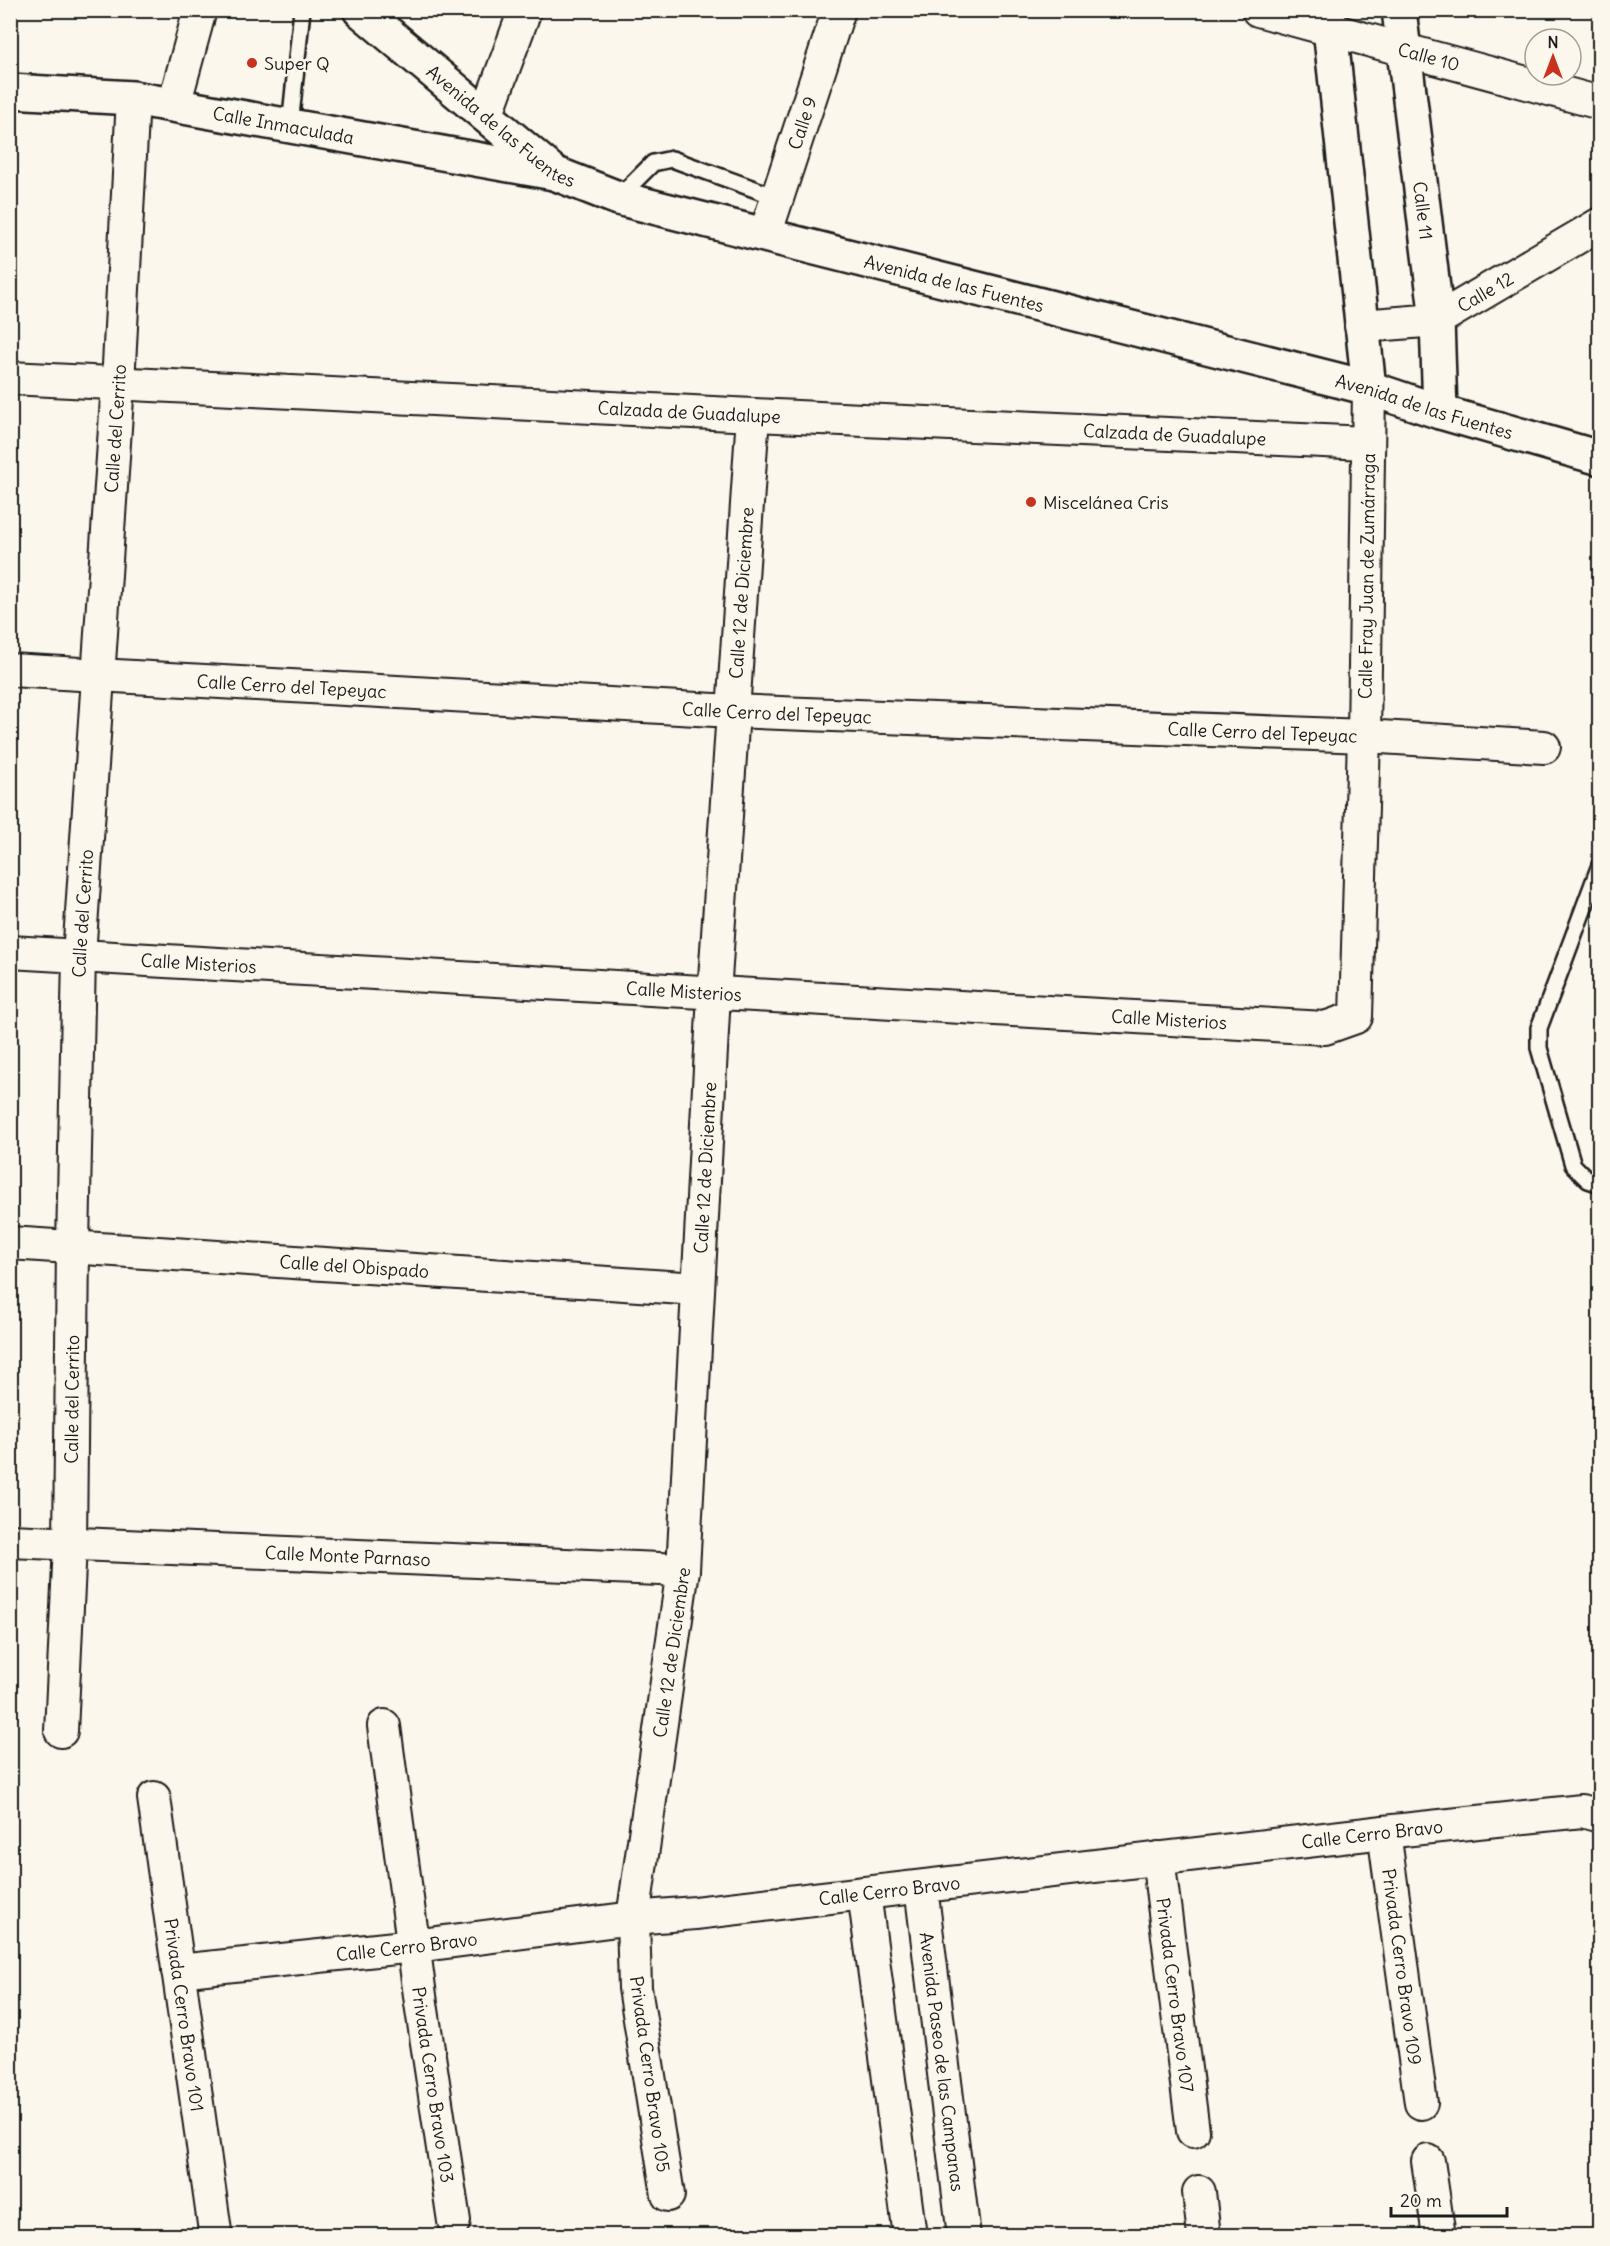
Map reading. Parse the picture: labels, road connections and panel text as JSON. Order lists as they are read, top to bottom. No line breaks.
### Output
{"streets":{"main road":["Avenida de las Fuentes","Calle Inmaculada","Calle 11"],"street":["Calle 10","Calle 9","Calle 12","Calzada de Guadalupe","Calle del Cerrito","Calle Fray Juan de Zumárraga","Calle 12 de Diciembre","Calle Cerro del Tepeyac","Calle Misterios","Calle del Obispado","Calle Monte Parnaso","Calle Cerro Bravo","Privada Cerro Bravo 109","Privada Cerro Bravo 107","Privada Cerro Bravo 101","Avenida Paseo de las Campanas","Privada Cerro Bravo 105","Privada Cerro Bravo 103"]},"crossings":[["Calle 10","Calle 11"],["Calle 9","Avenida de las Fuentes"],["Avenida de las Fuentes","Calle Inmaculada"],["Avenida de las Fuentes","Calle 11"],["Avenida de las Fuentes","Calle Fray Juan de Zumárraga"],["Calle Inmaculada","Calle del Cerrito"],["Calle 11","Calle 12"],["Calzada de Guadalupe","Calle del Cerrito"],["Calzada de Guadalupe","Calle Fray Juan de Zumárraga"],["Calzada de Guadalupe","Calle 12 de Diciembre"],["Calle del Cerrito","Calle Cerro del Tepeyac"],["Calle del Cerrito","Calle Misterios"],["Calle del Cerrito","Calle del Obispado"],["Calle del Cerrito","Calle Monte Parnaso"],["Calle Fray Juan de Zumárraga","Calle Cerro del Tepeyac"],["Calle Fray Juan de Zumárraga","Calle Misterios"],["Calle 12 de Diciembre","Calle Cerro del Tepeyac"],["Calle 12 de Diciembre","Calle Misterios"],["Calle 12 de Diciembre","Calle del Obispado"],["Calle 12 de Diciembre","Calle Monte Parnaso"],["Calle 12 de Diciembre","Calle Cerro Bravo"],["Calle 12 de Diciembre","Privada Cerro Bravo 105"],["Calle Cerro Bravo","Privada Cerro Bravo 109"],["Calle Cerro Bravo","Privada Cerro Bravo 107"],["Calle Cerro Bravo","Privada Cerro Bravo 101"],["Calle Cerro Bravo","Avenida Paseo de las Campanas"],["Calle Cerro Bravo","Privada Cerro Bravo 105"],["Calle Cerro Bravo","Privada Cerro Bravo 103"]],"places":["Super Q","Miscelánea Cris"],"scale_bar":"20 m","north":"top"}
